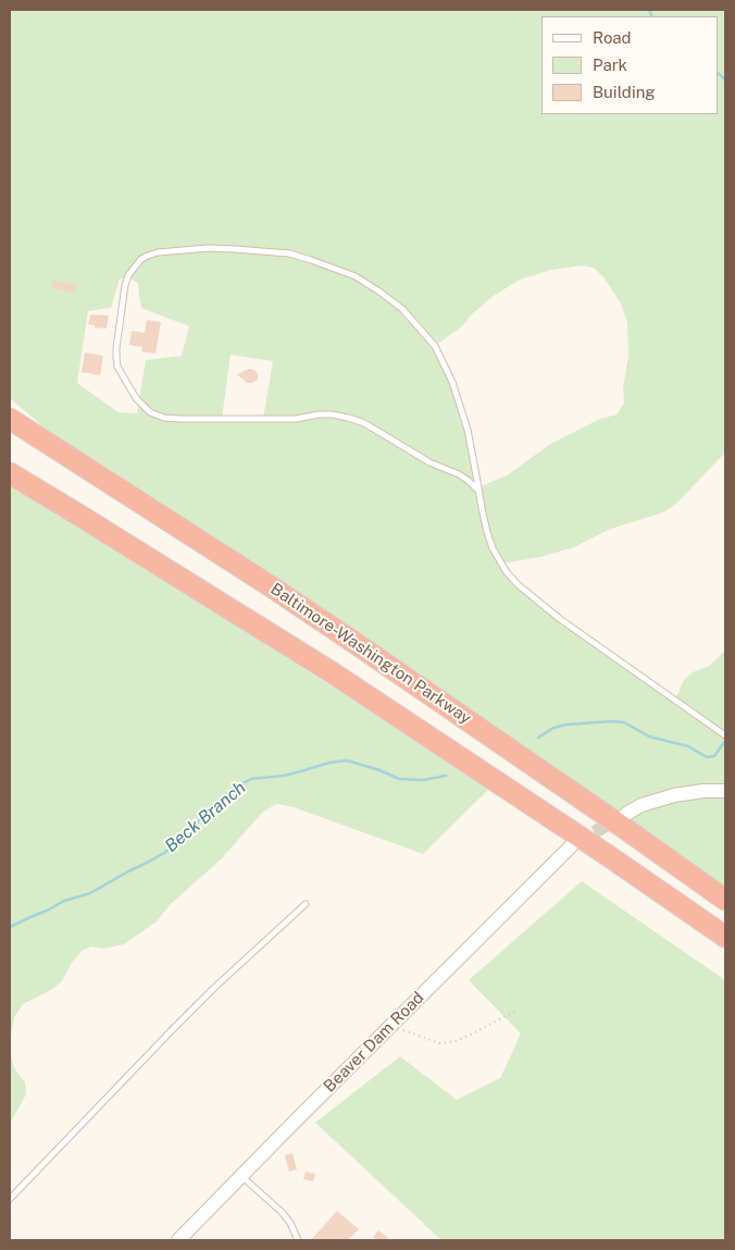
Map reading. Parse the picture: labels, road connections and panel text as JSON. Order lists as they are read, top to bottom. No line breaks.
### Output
{"streets":{"highway":["Baltimore-Washington Parkway"],"street":["Beaver Dam Road"]},"water":["Beck Branch"],"legend":["Road","Park","Building"]}
